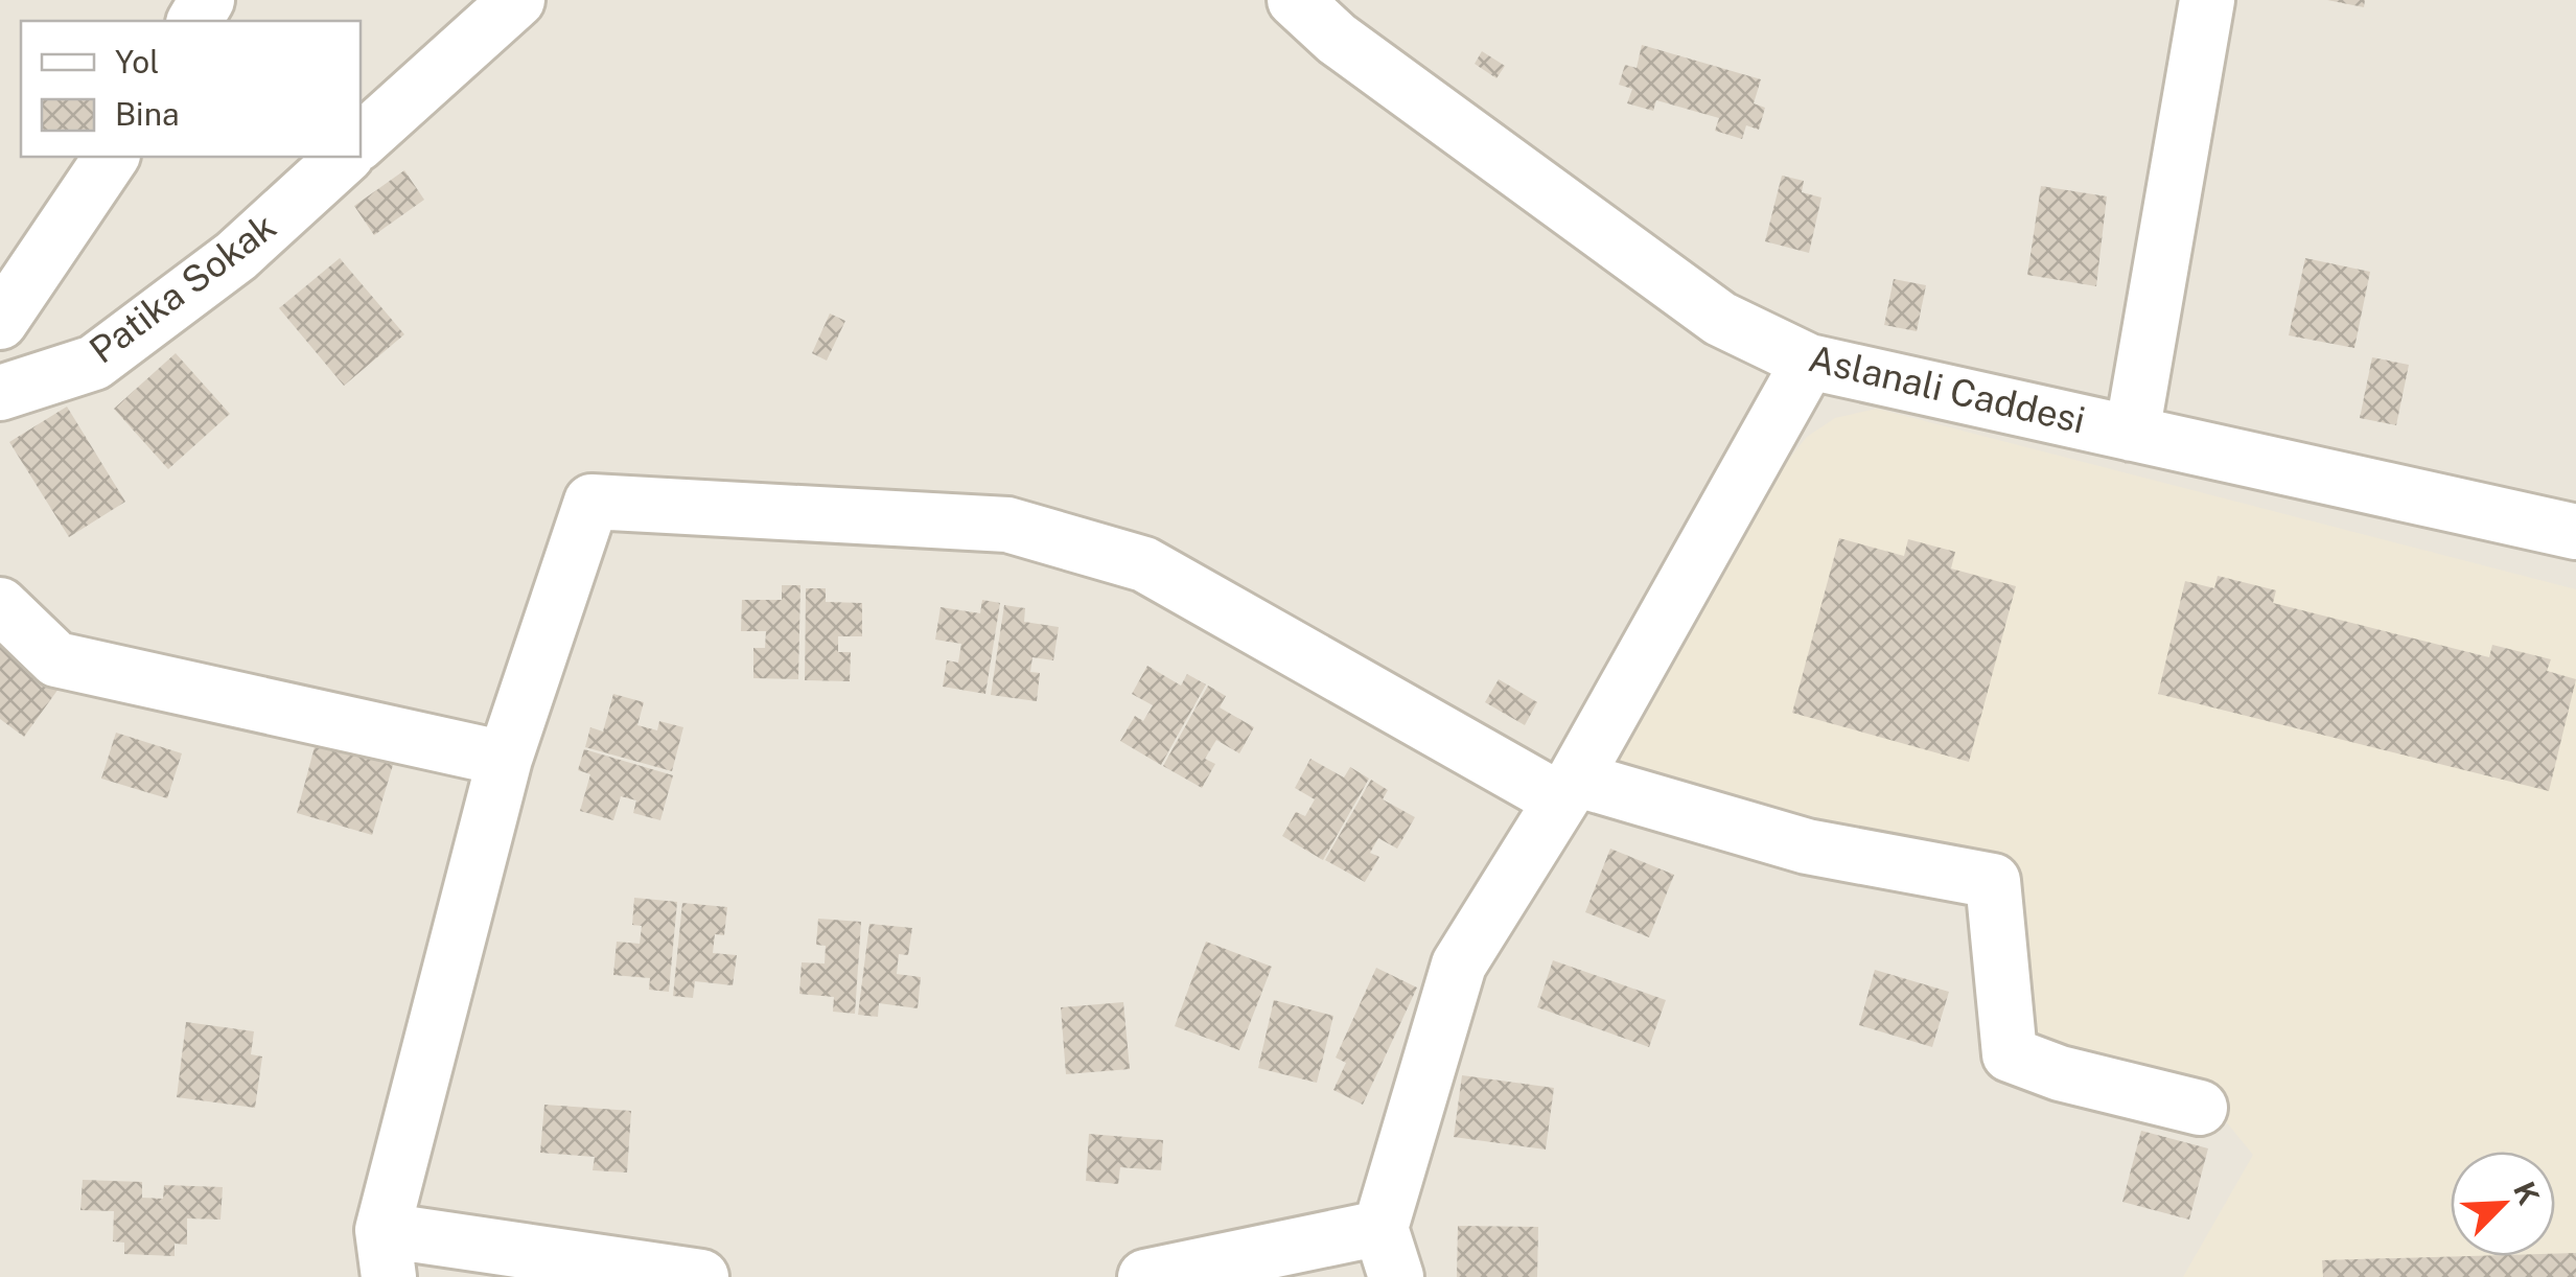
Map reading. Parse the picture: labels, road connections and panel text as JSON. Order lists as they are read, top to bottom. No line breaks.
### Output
{"streets":{"street":["Patika Sokak","Aslanali Caddesi"]},"legend":["Yol","Bina"],"north":"top right"}
